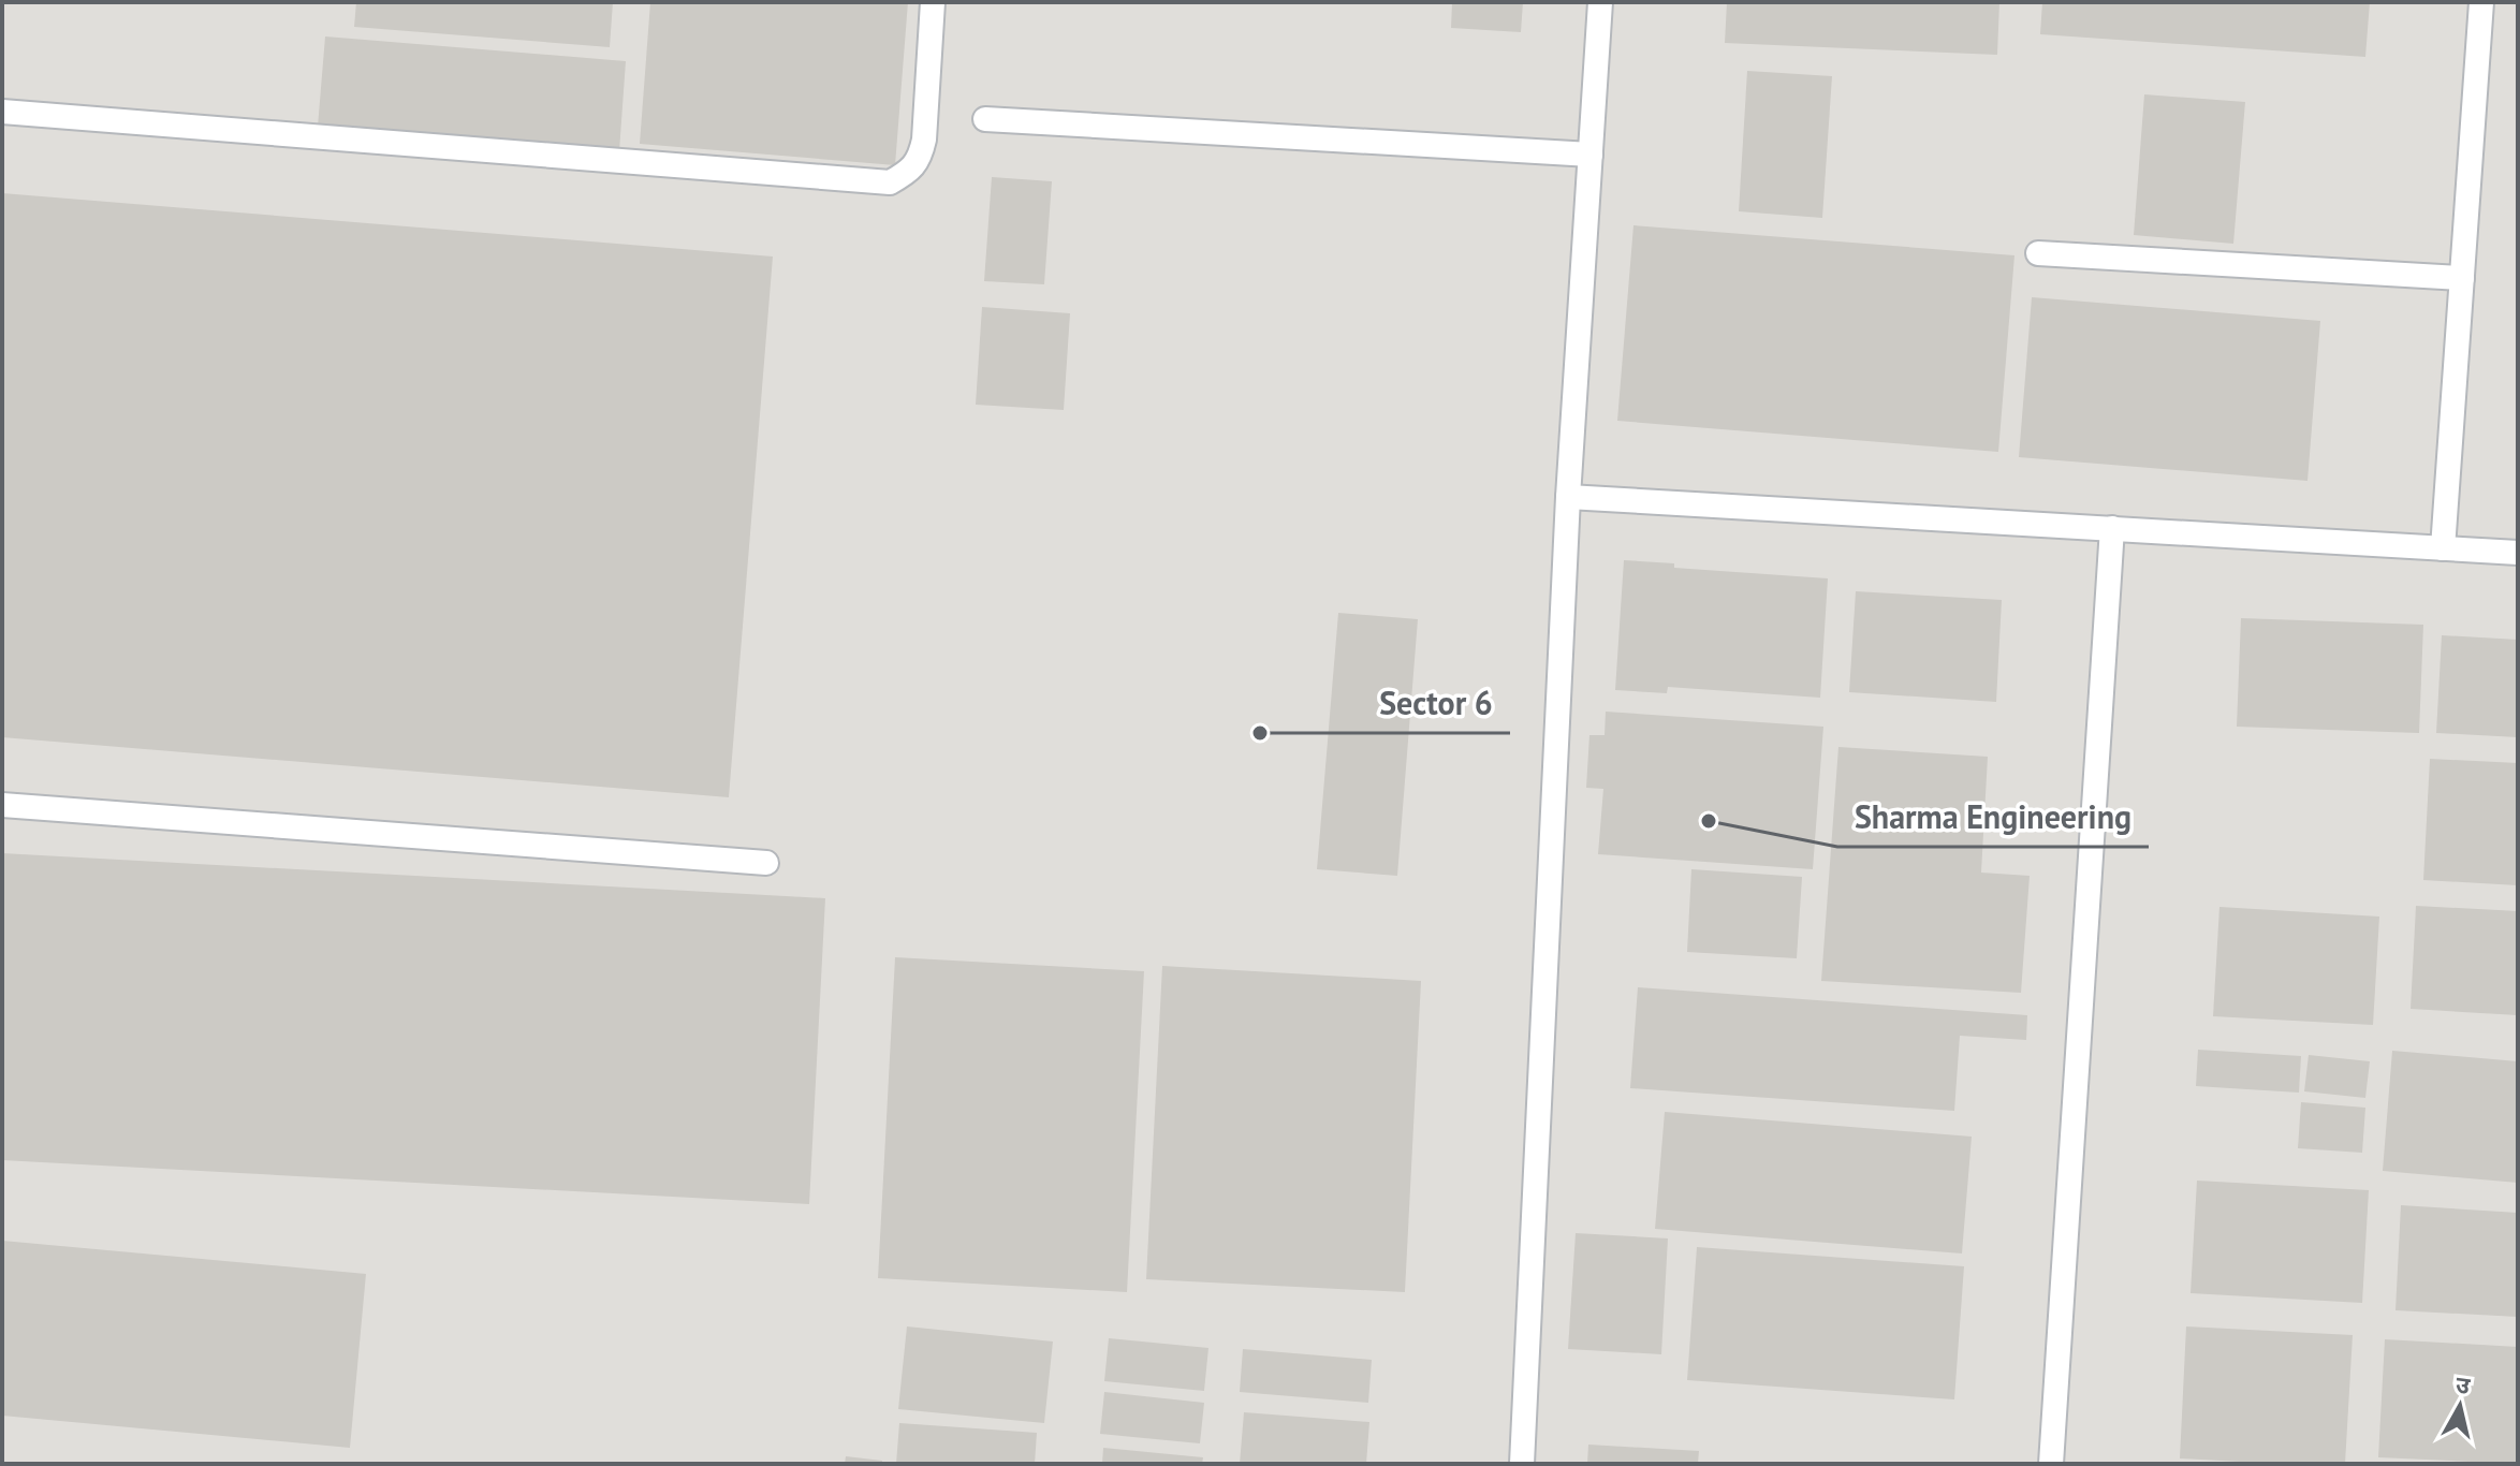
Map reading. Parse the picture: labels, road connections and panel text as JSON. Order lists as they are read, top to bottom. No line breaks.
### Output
{"places":["Sector 6","Sharma Engineering"],"north":"top"}
